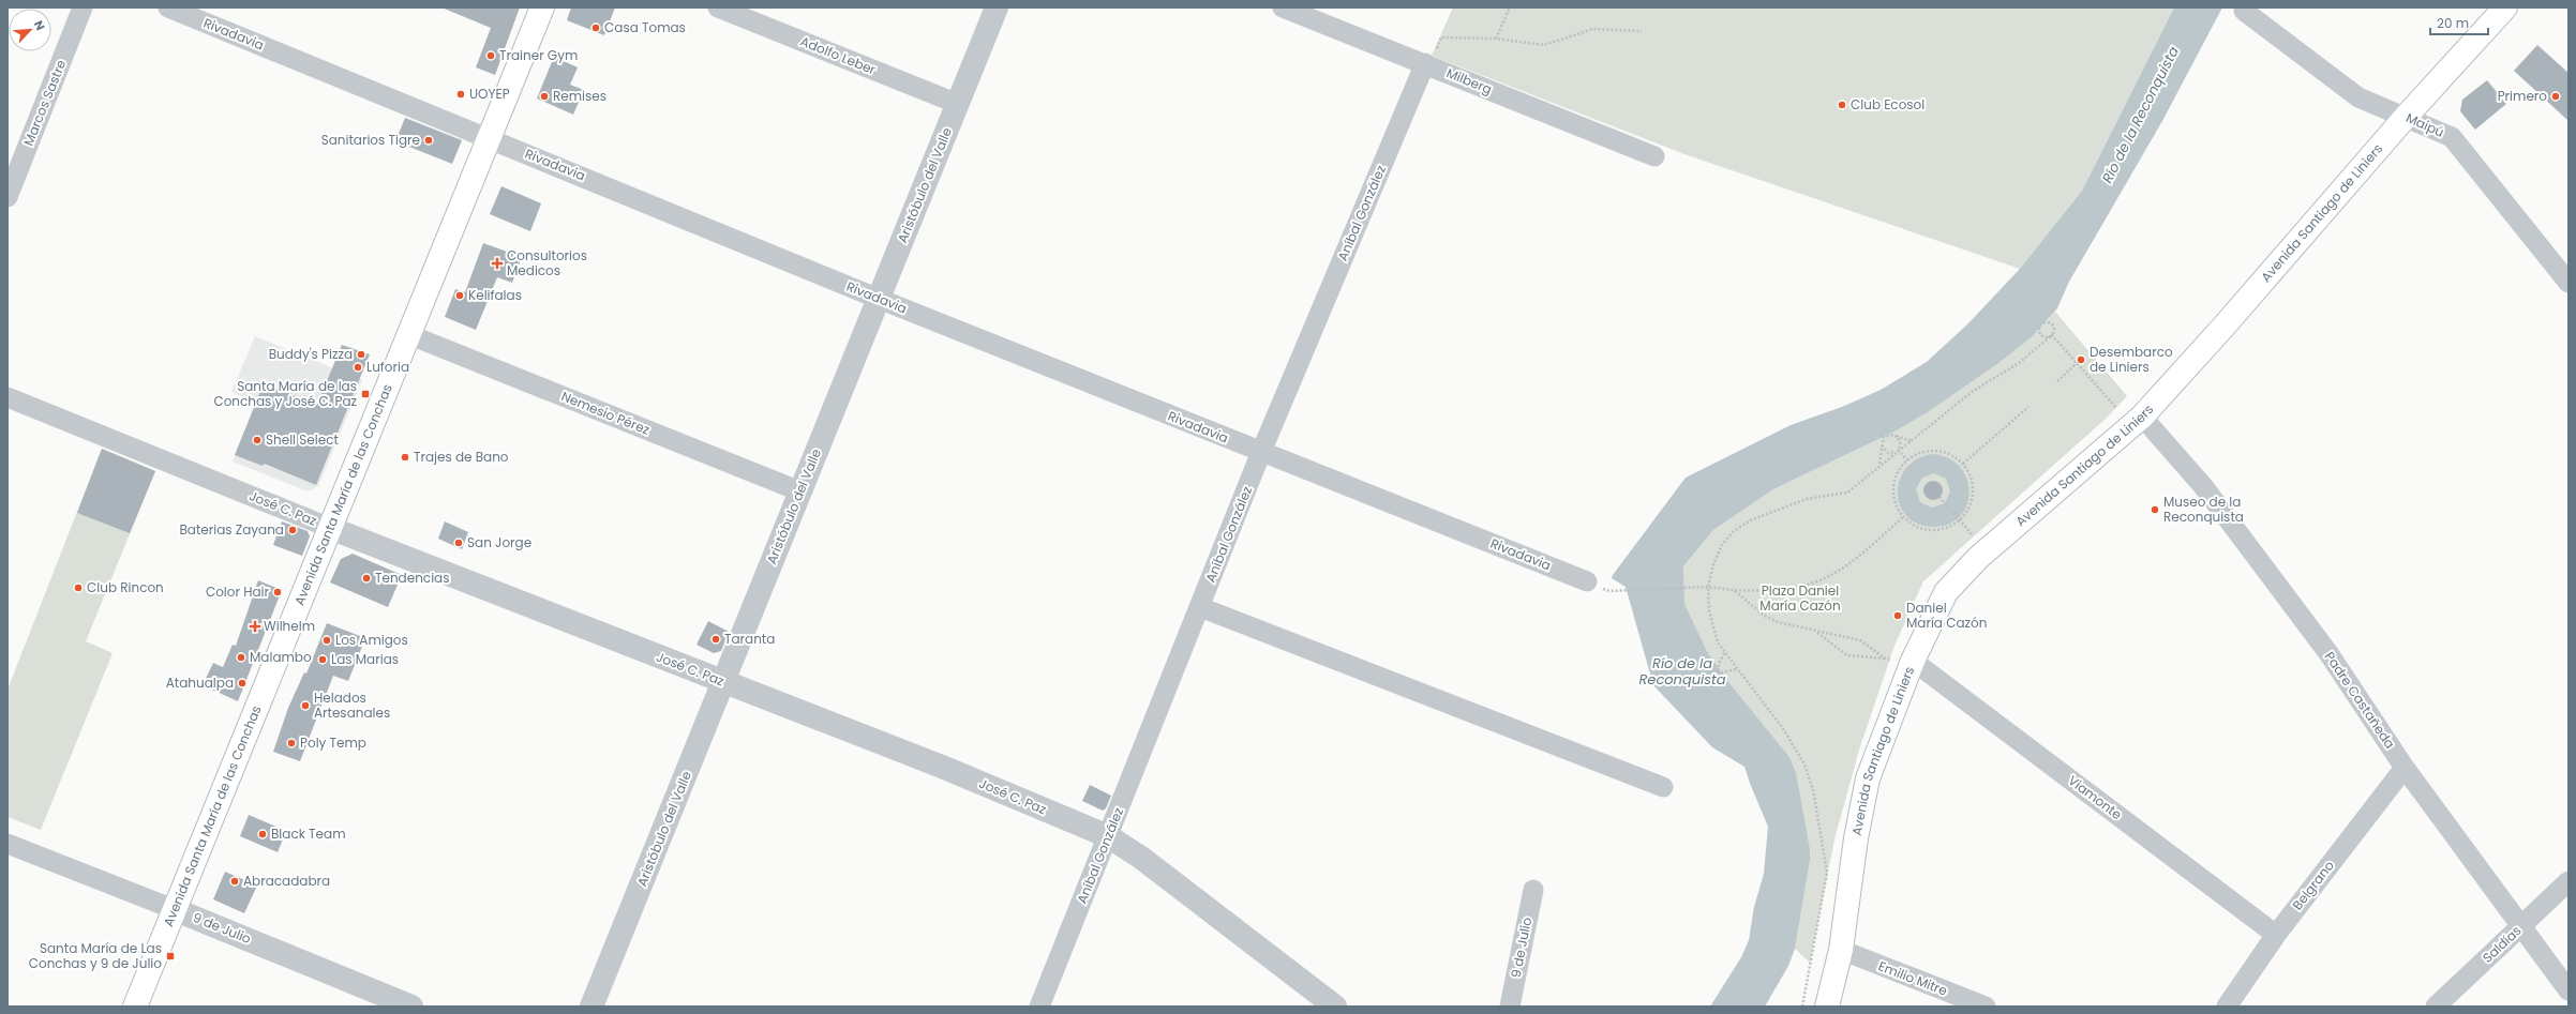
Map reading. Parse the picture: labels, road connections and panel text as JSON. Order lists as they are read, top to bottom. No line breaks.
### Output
{"streets":{"main road":["Avenida Santiago de Liniers","Avenida Santa María de las Conchas"],"street":["Rivadavia","Adolfo Leber","Milberg","Marcos Sastre","Maipú","Aristóbulo del Valle","Aníbal González","Nemesio Pérez","José C. Paz","Padre Castañeda","Viamonte","Belgrano","9 de Julio","Saldías","Emilio Mitre"]},"crossings":[["Rivadavia","Aristóbulo del Valle"],["Rivadavia","Aníbal González"],["Rivadavia","Avenida Santa María de las Conchas"],["Adolfo Leber","Aristóbulo del Valle"],["Milberg","Aníbal González"],["Maipú","Avenida Santiago de Liniers"],["Aristóbulo del Valle","Nemesio Pérez"],["Aristóbulo del Valle","José C. Paz"],["Aníbal González","José C. Paz"],["Avenida Santiago de Liniers","Padre Castañeda"],["Avenida Santiago de Liniers","Viamonte"],["Avenida Santiago de Liniers","Emilio Mitre"],["Nemesio Pérez","Avenida Santa María de las Conchas"],["Avenida Santa María de las Conchas","José C. Paz"],["Avenida Santa María de las Conchas","9 de Julio"],["Padre Castañeda","Belgrano"],["Padre Castañeda","Saldías"],["Viamonte","Belgrano"]],"water":["Río de la Reconquista"],"parks":["Plaza Daniel María Cazón"],"places":{"other":["Casa Tomas","Trainer Gym","UOYEP","Remises","Primero","Club Ecosol","Sanitarios Tigre","Kelifalas","Buddy's Pizza","Desembarco de Liniers","Luforia","Shell Select","Trajes de Bano","Museo de la Reconquista","Baterias Zayana","San Jorge","Tendencias","Club Rincon","Color Hair","Daniel María Cazón","Taranta","Los Amigos","Malambo","Las Marias","Atahualpa","Helados Artesanales","Poly Temp","Black Team","Abracadabra"],"health":["Consultorios Medicos","Wilhelm"],"transit":["Santa María de las Conchas y José C. Paz","Santa María de Las Conchas y 9 de Julio"]},"scale_bar":"20 m","north":"top right"}
